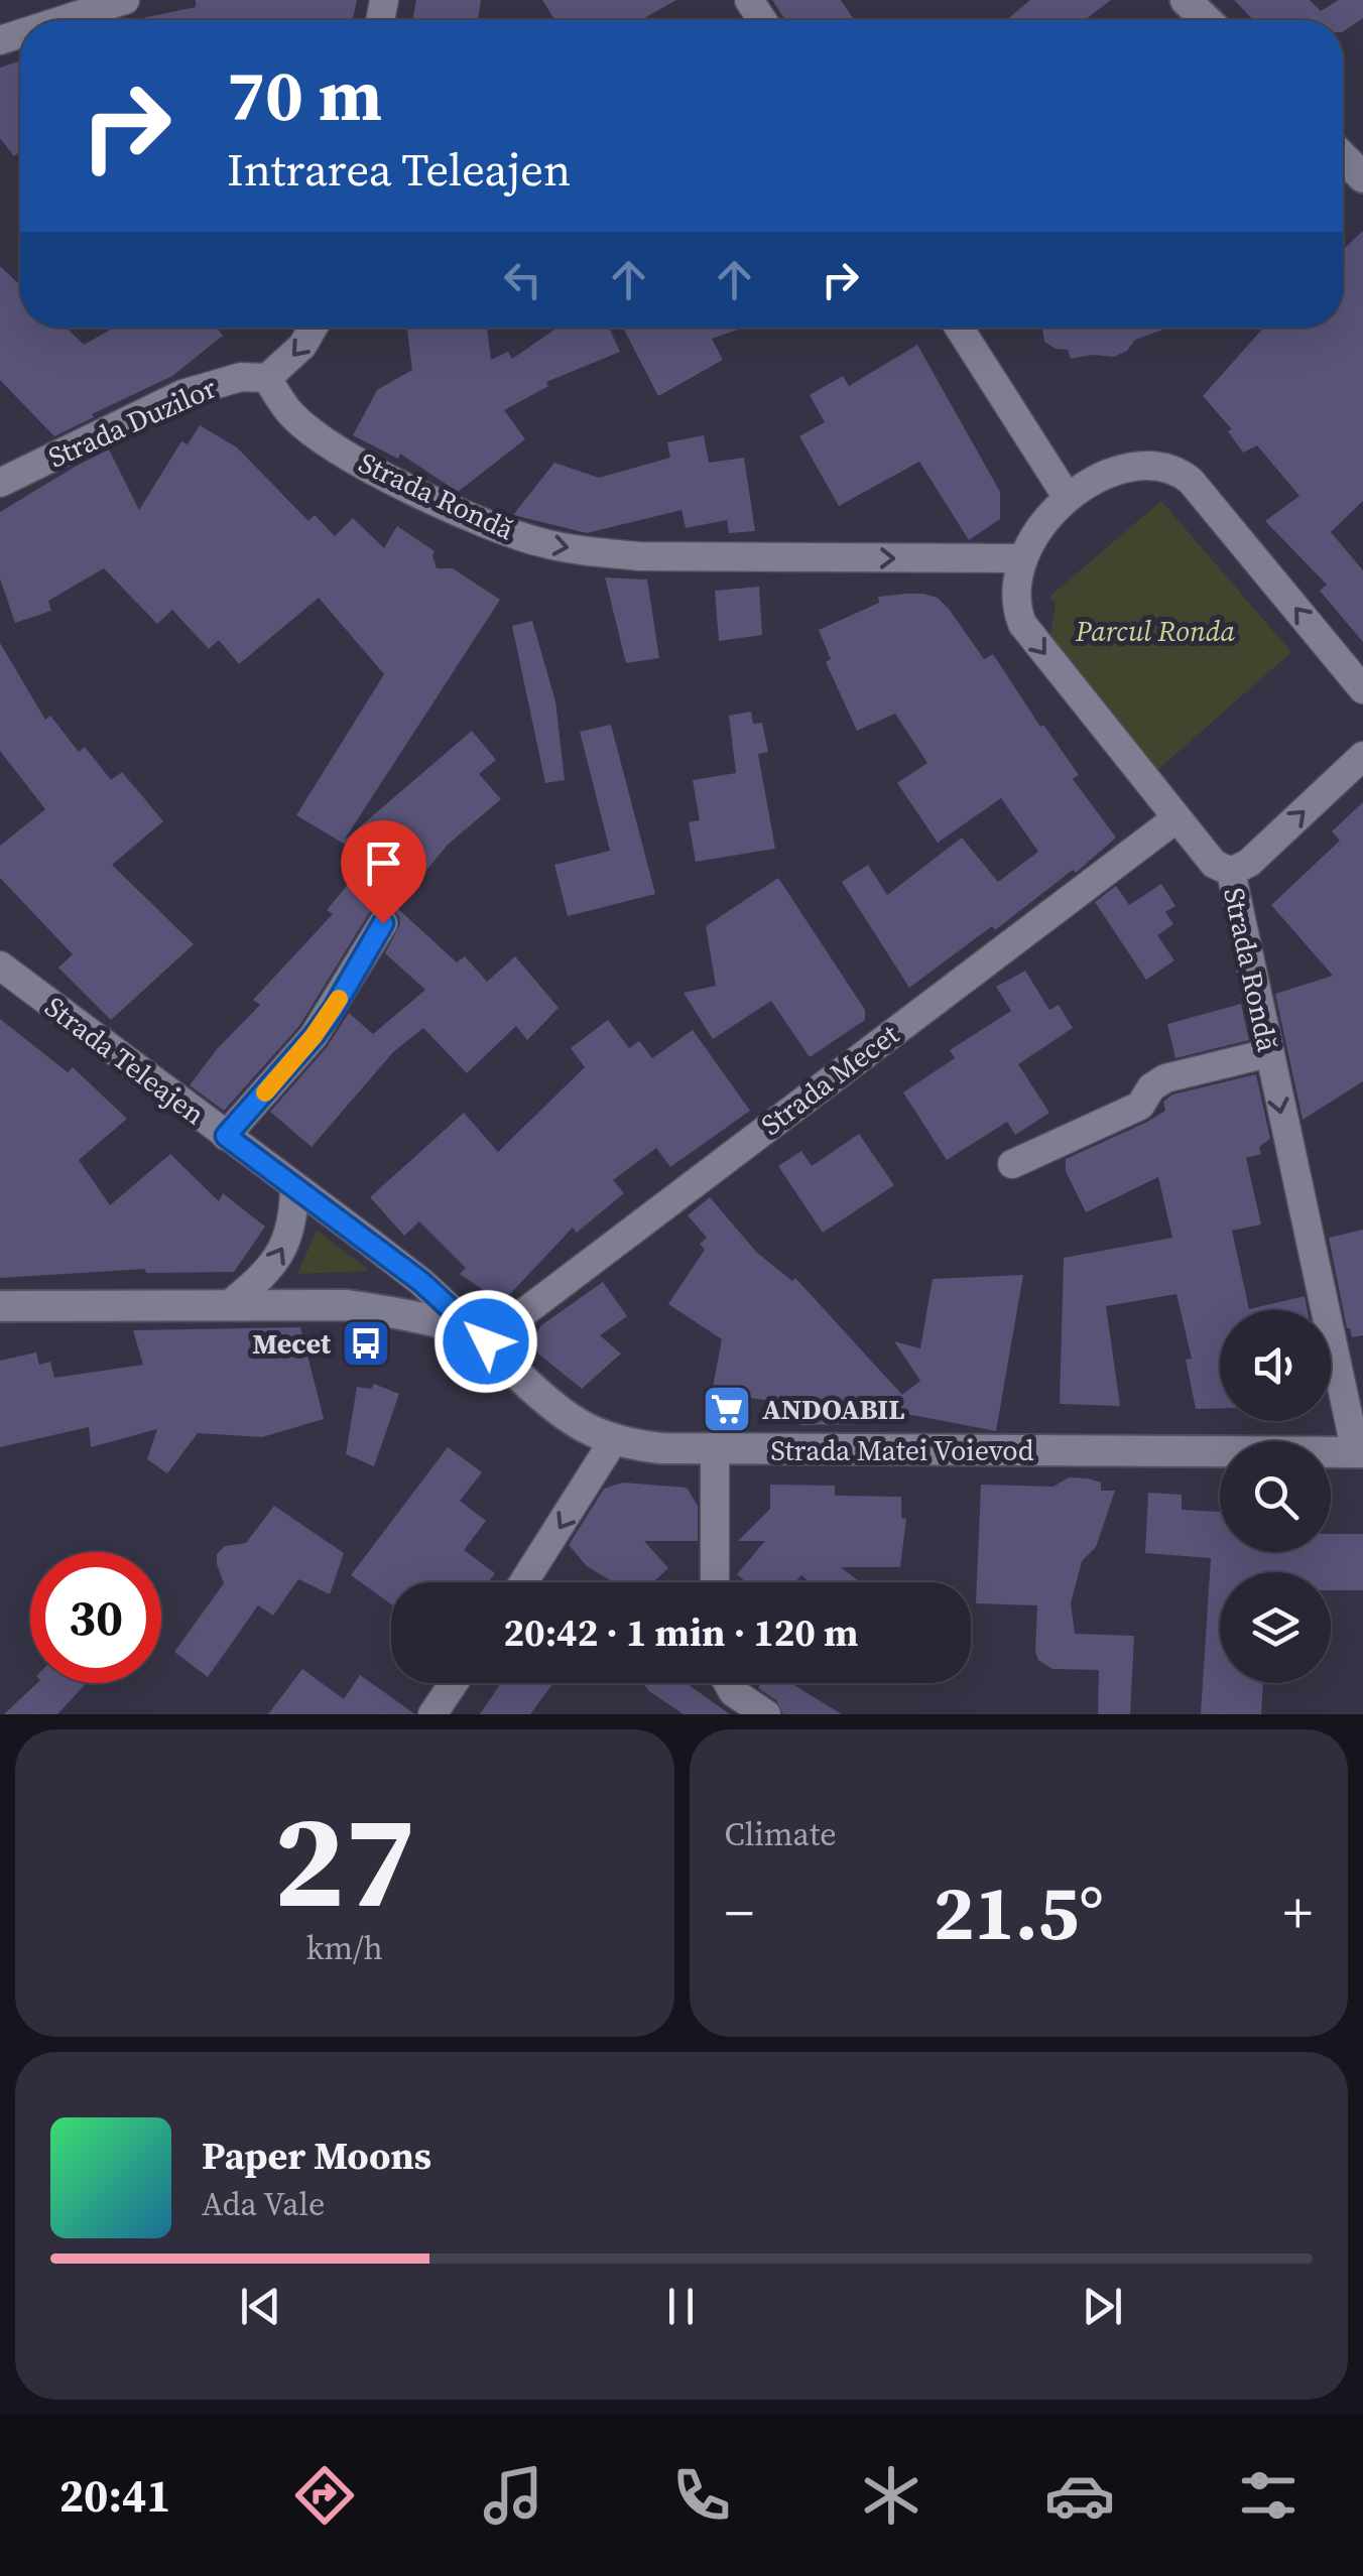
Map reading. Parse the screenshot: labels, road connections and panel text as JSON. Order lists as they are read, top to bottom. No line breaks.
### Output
{"streets":{"street":["Strada Duzilor","Strada Rondă","Strada Teleajen","Strada Mecet","Strada Matei Voievod"]},"crossings":[["Strada Duzilor","Strada Rondă"],["Strada Rondă","Strada Mecet"],["Strada Rondă","Strada Matei Voievod"],["Strada Teleajen","Strada Mecet"],["Strada Teleajen","Strada Matei Voievod"],["Strada Mecet","Strada Matei Voievod"]],"parks":["Parcul Ronda"],"places":{"bus stop":["Mecet"],"supermarket":["ANDOABIL"]},"page":{"turn":["70 m","Intrarea Teleajen"],"limit":"30","trip":"20:42 · 1 min · 120 m","tile":[["27","km/h"],"Climate"],"heat":["−","21.5°","+"],"song":["Paper Moons","Ada Vale"],"tabs":"20:41"}}
